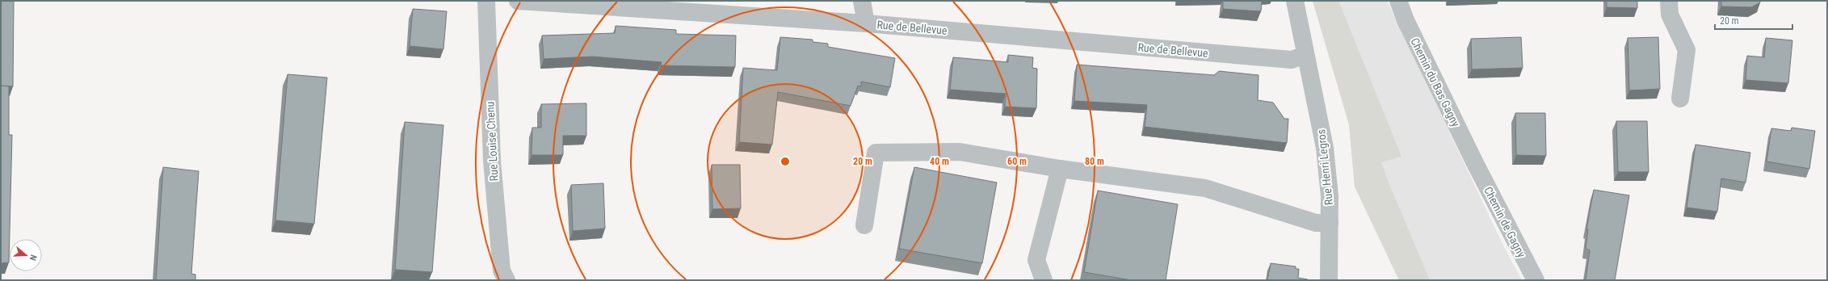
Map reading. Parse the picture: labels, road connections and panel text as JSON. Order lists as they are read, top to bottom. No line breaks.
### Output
{"streets":{"street":["Rue de Bellevue","Chemin du Bas Gagny","Rue Louise Chenu","Rue Henri Legros","Chemin de Gagny"]},"crossings":[["Rue de Bellevue","Rue Henri Legros"],["Chemin du Bas Gagny","Chemin de Gagny"]],"scale_bar":"20 m","north":"right","rings":["20 m","40 m","60 m","80 m"]}
